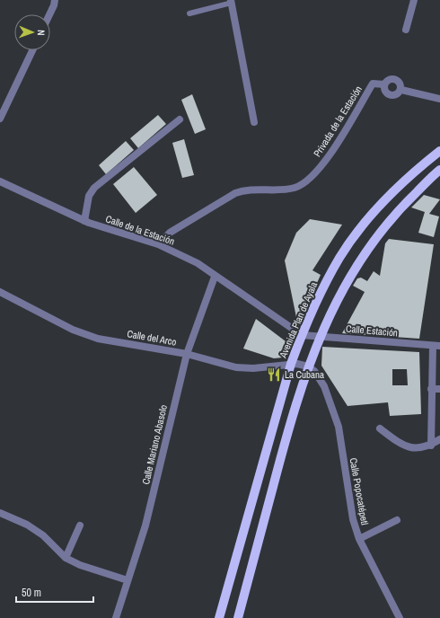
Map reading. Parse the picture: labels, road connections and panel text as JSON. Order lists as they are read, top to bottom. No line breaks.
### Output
{"streets":{"main road":["Avenida Plan de Ayala"],"street":["Privada de la Estación","Calle de la Estación","Calle Estación","Calle del Arco","Calle Mariano Abasolo","Calle Popocatépetl"]},"crossings":[["Privada de la Estación","Calle de la Estación"],["Calle de la Estación","Avenida Plan de Ayala"],["Calle de la Estación","Calle Estación"],["Calle de la Estación","Calle Mariano Abasolo"],["Avenida Plan de Ayala","Calle Estación"],["Avenida Plan de Ayala","Calle del Arco"],["Calle del Arco","Calle Mariano Abasolo"],["Calle del Arco","Calle Popocatépetl"]],"places":{"restaurant":["La Cubana"]},"scale_bar":"50 m","north":"right"}
